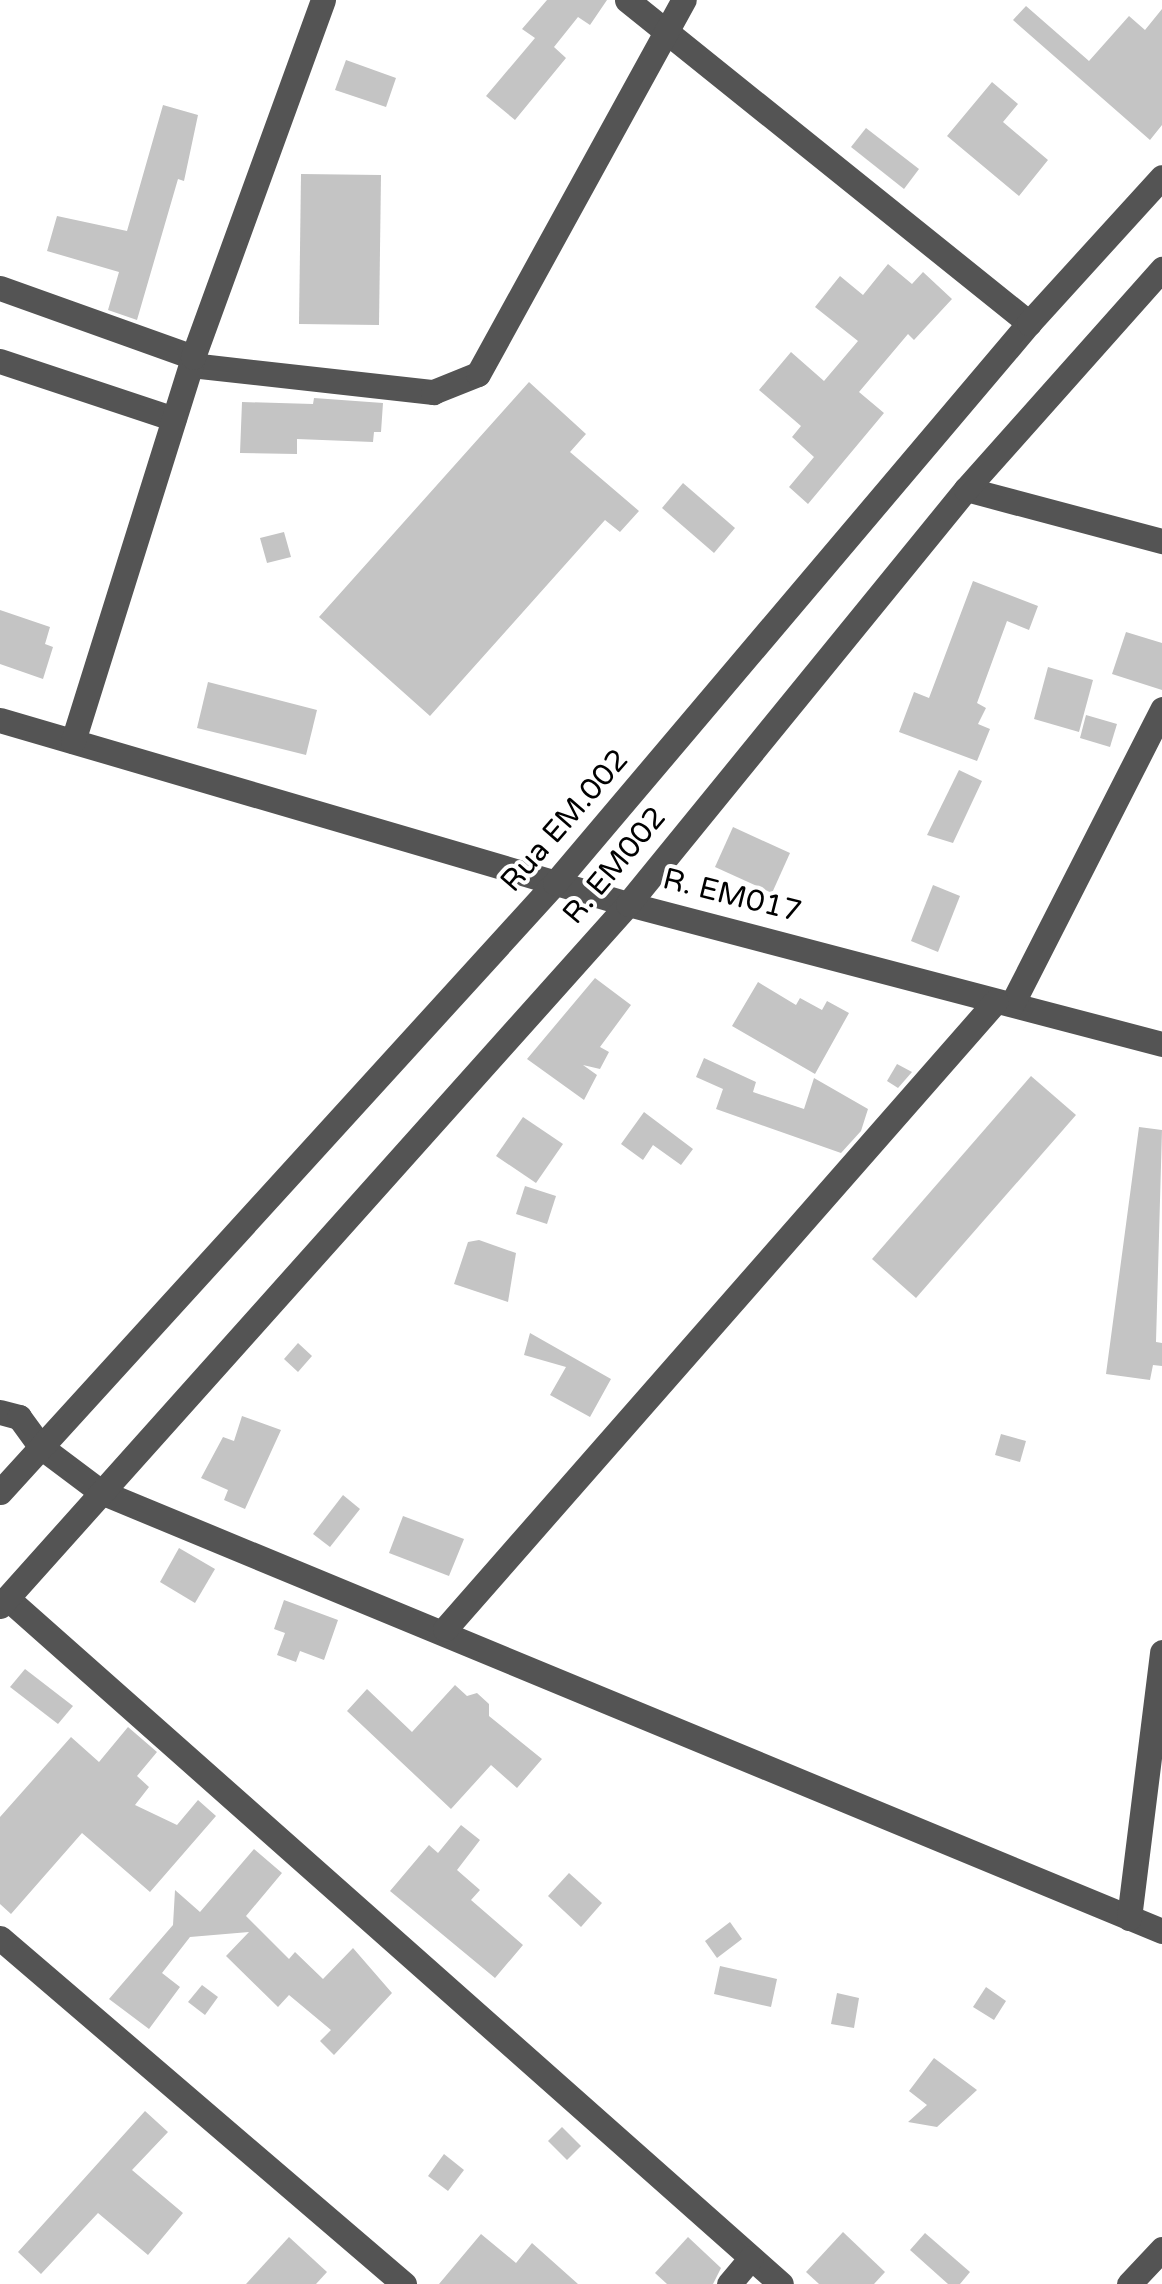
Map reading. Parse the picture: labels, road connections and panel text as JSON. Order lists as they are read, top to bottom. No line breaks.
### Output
{"streets":{"street":["Rua EM.002","R. EM002","R. EM017"]},"crossings":[["Rua EM.002","R. EM017"],["R. EM002","R. EM017"]]}
